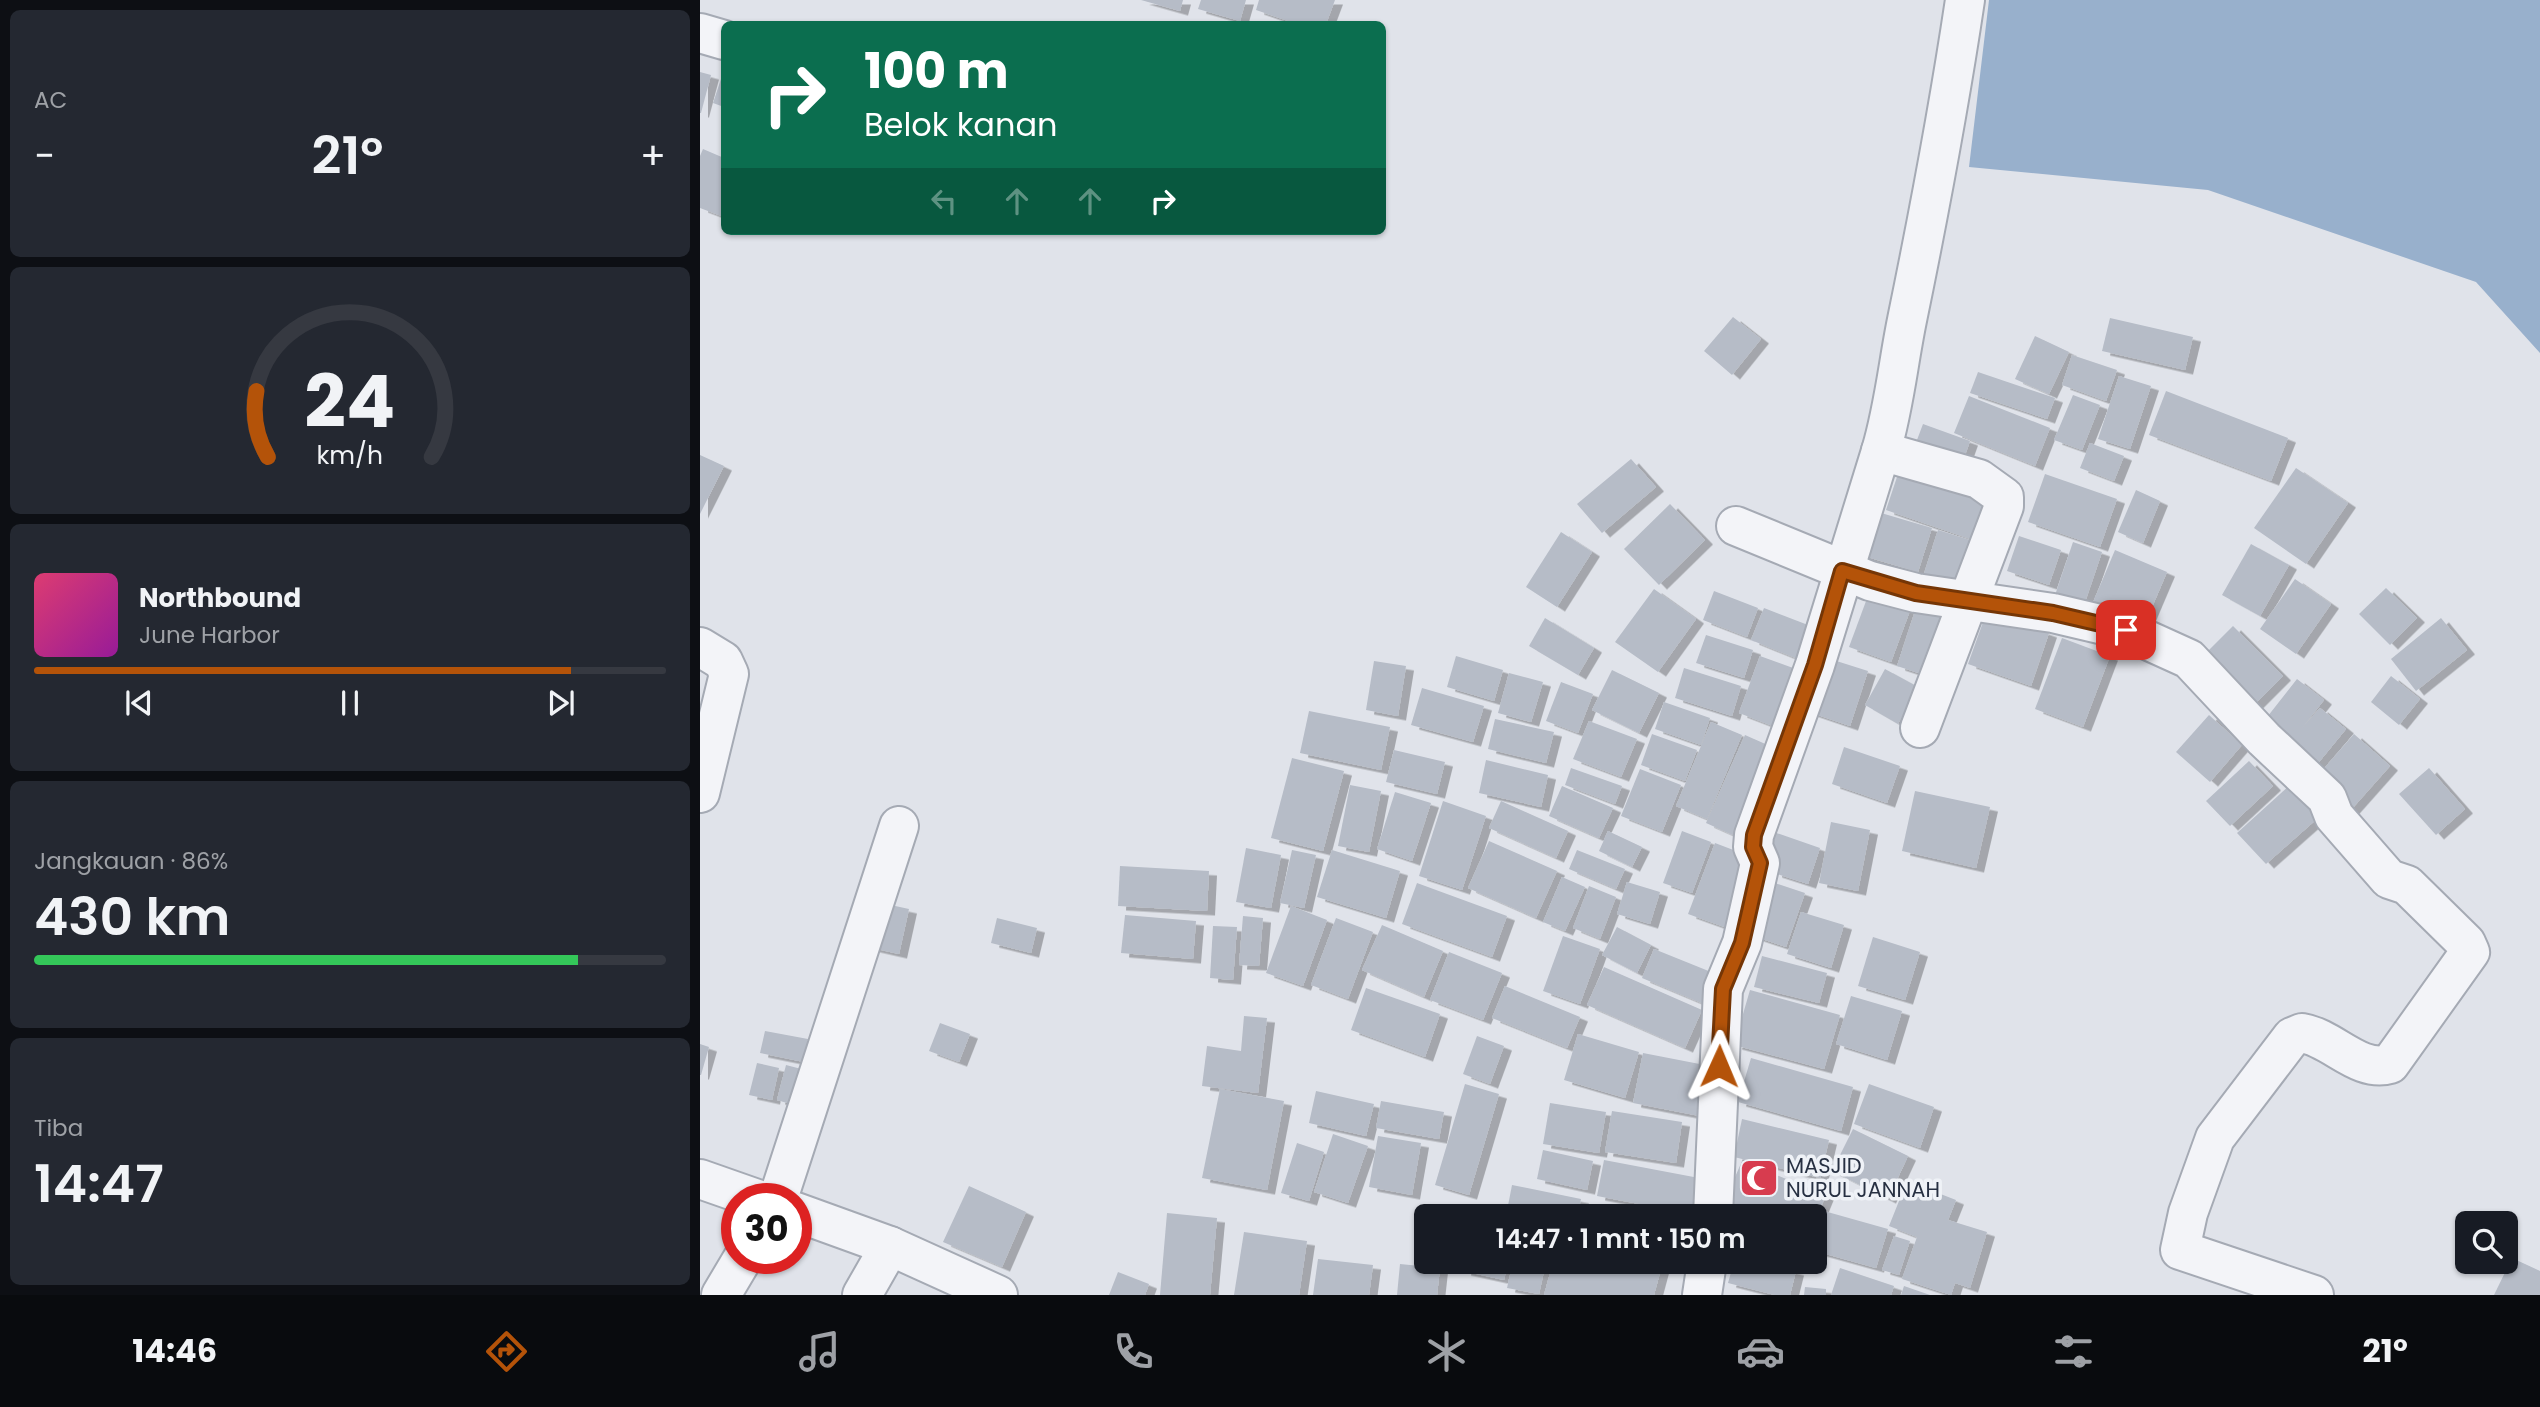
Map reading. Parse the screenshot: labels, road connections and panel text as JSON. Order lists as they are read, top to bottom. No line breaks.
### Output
{"places":{"mosque":["MASJID NURUL JANNAH"]},"page":{"tile":["AC",["Jangkauan · 86%","430 km"],["Tiba","14:47"]],"turn":["100 m","Belok kanan"],"heat":["−","21°","+"],"song":["Northbound","June Harbor"],"limit":"30","trip":"14:47 · 1 mnt · 150 m","tabs":["14:46","21°"],"gauge":["24","km/h"]}}
